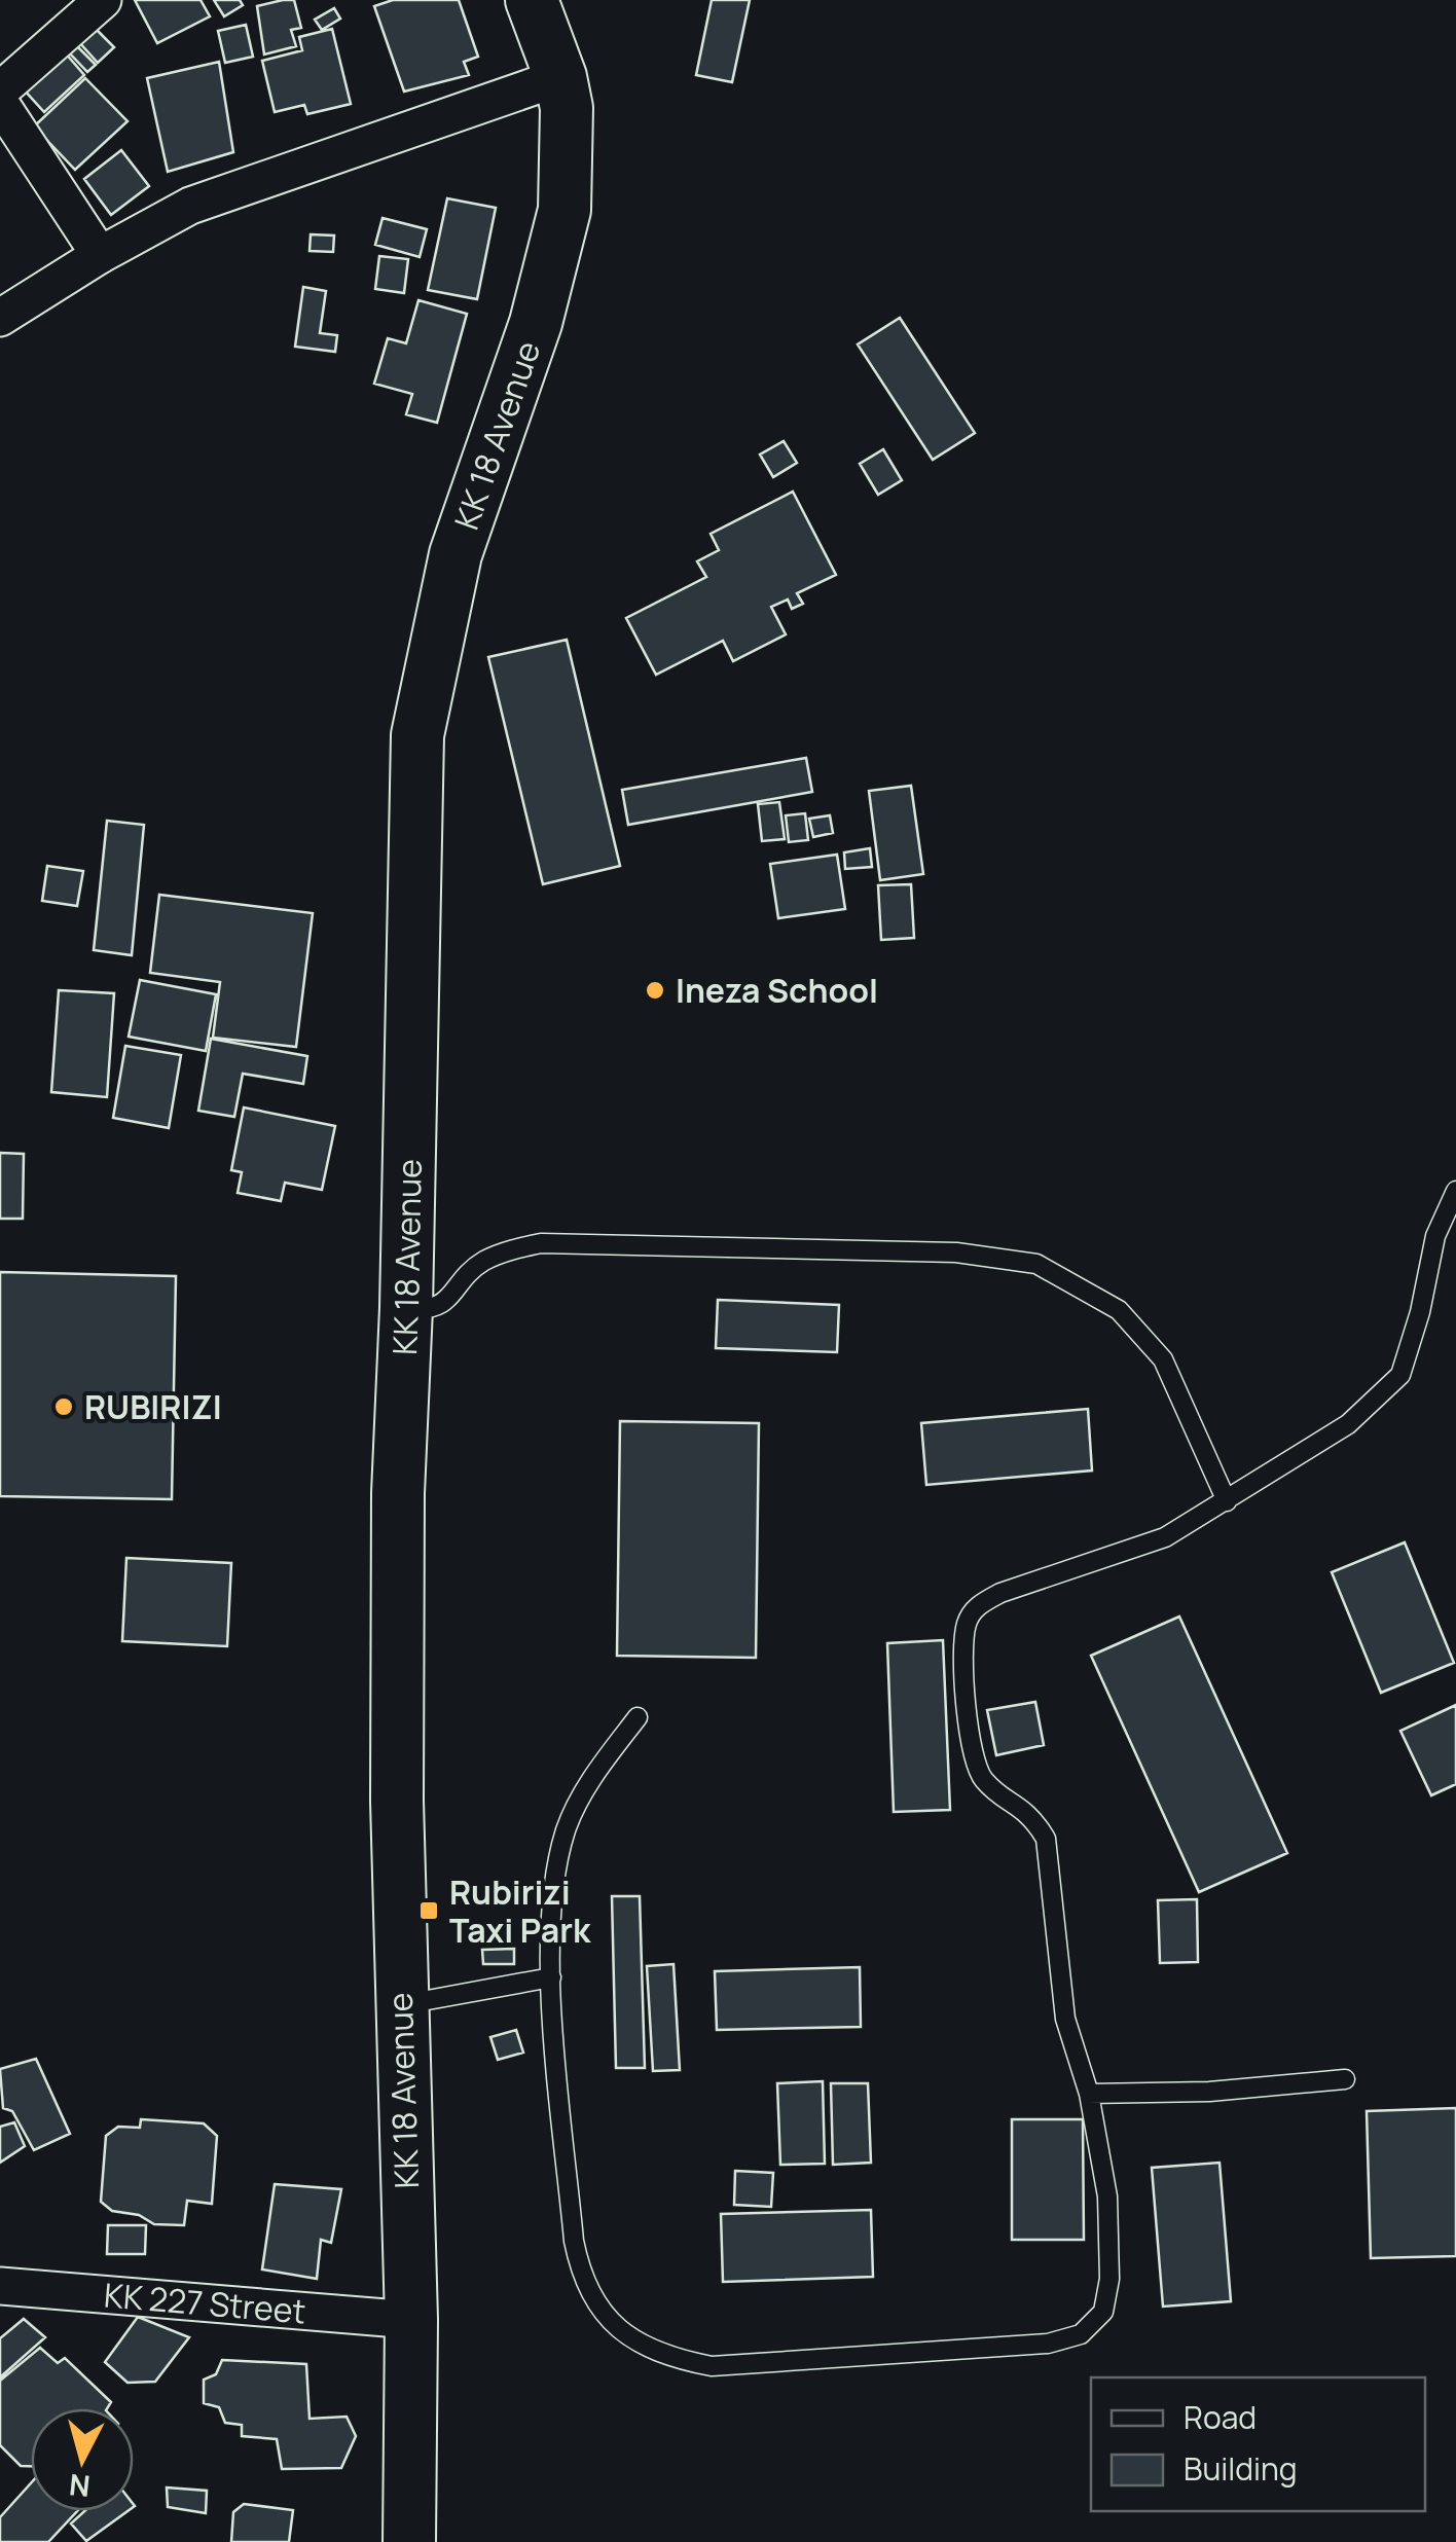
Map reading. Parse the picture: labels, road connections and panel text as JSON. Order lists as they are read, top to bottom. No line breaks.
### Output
{"streets":{"main road":["KK 18 Avenue"],"street":["KK 227 Street"]},"crossings":[["KK 18 Avenue","KK 227 Street"]],"places":{"other":["Ineza School","RUBIRIZI"],"transit":["Rubirizi Taxi Park"]},"legend":["Road","Building"],"north":"bottom"}
